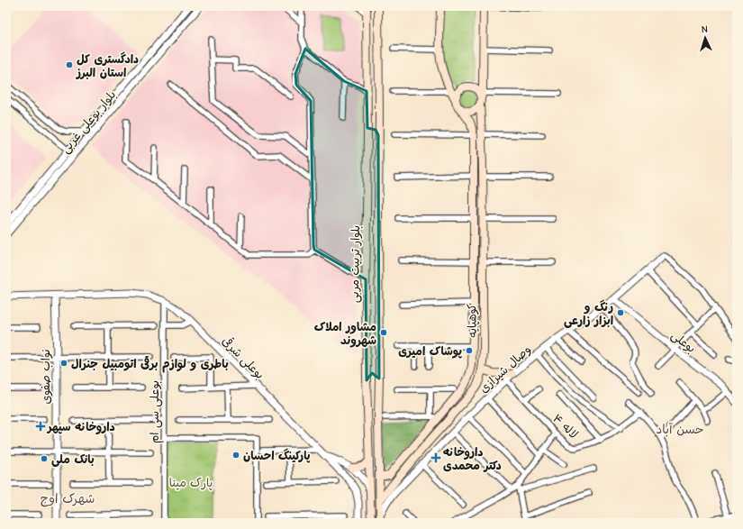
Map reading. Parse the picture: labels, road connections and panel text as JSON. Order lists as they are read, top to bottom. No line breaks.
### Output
{"streets":{"main road":["بلوار تربیت مربی","کوهپایه"],"street":["بلوار بوعلی غربی","بوعلی","بوعلی شرقی","وصال شیرازی","نواب صفوی","بوعلی سی ام","لاله ۴"]},"crossings":[["بلوار تربیت مربی","کوهپایه"],["بلوار تربیت مربی","وصال شیرازی"],["بوعلی","وصال شیرازی"],["بوعلی شرقی","نواب صفوی"],["بوعلی شرقی","بوعلی سی ام"],["وصال شیرازی","لاله ۴"]],"districts":["حسن آباد","شهرک اوج"],"parks":["پارک مینا"],"places":{"other":["دادگستری کل استان البرز","رنگ و ابزار زارعی","مشاور املاک شهروند","پوشاک امیری","باطری و لوازم برقی اتومبیل جنرال","پارکینگ احسان","بانک ملی"],"health":["داروخانه سپهر","داروخانه دکتر محمدی"]},"north":"top"}
